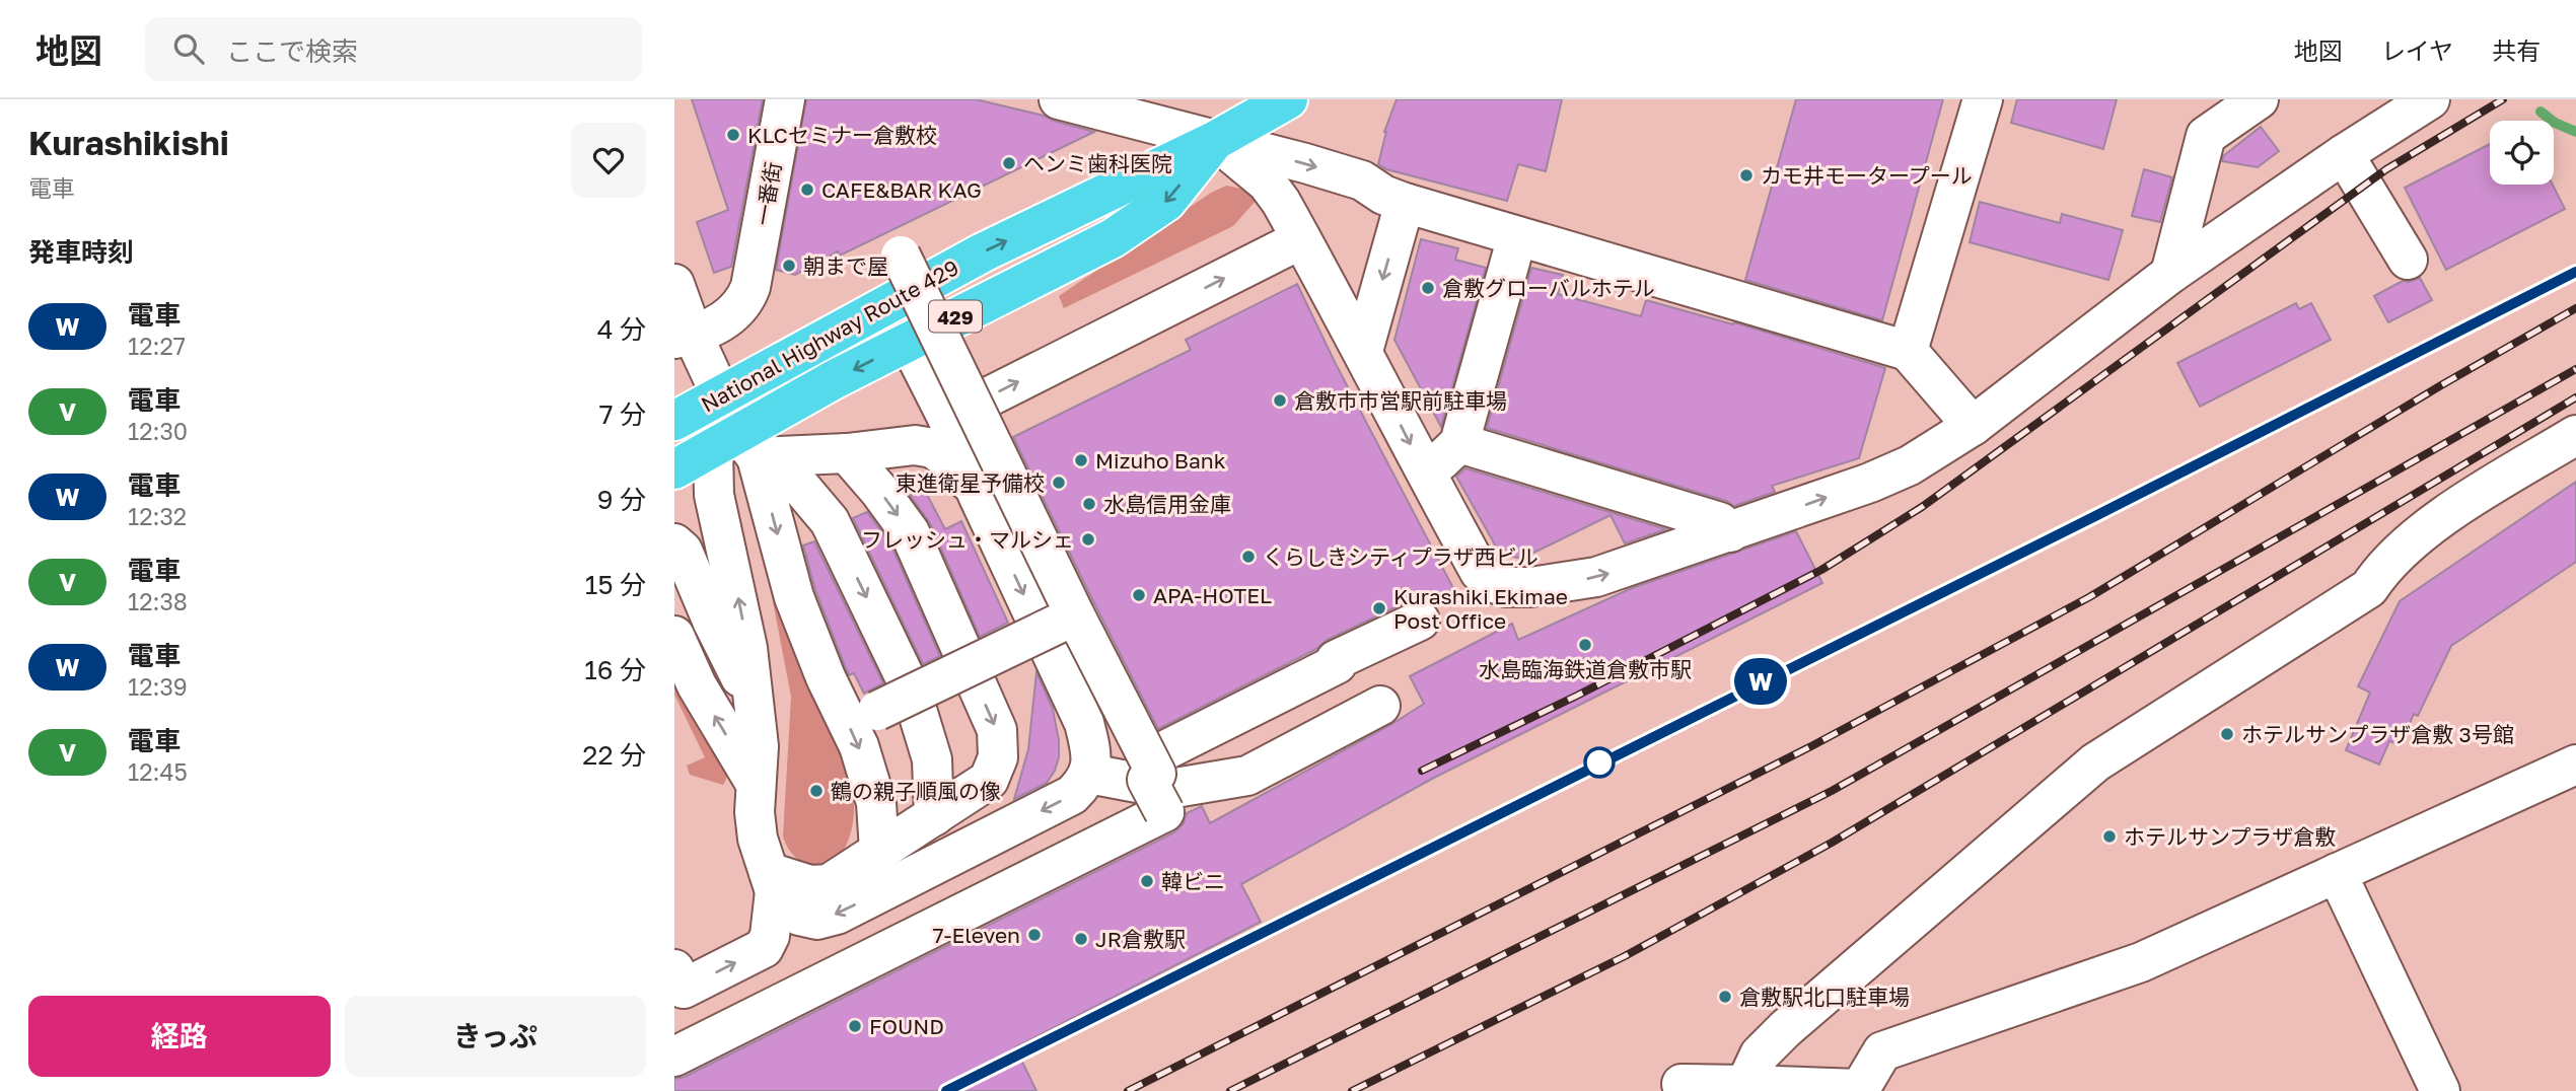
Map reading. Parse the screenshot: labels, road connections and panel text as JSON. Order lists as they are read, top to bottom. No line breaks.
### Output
{"streets":{"highway":["429","National Highway Route 429"],"street":["一番街"]},"places":["KLCセミナー倉敷校","ヘンミ歯科医院","カモ井モータープール","CAFE&BAR KAG","朝まで屋","倉敷グローバルホテル","倉敷市市営駅前駐車場","Mizuho Bank","東進衛星予備校","水島信用金庫","フレッシュ・マルシェ","くらしきシティプラザ西ビル","APA-HOTEL","Kurashiki Ekimae Post Office","水島臨海鉄道倉敷市駅","ホテルサンプラザ倉敷 3号館","鶴の親子順風の像","ホテルサンプラザ倉敷","韓ビニ","7-Eleven","JR倉敷駅","倉敷駅北口駐車場","FOUND"],"page":{"header":"地図","search":"ここで検索","nav":["地図","レイヤ","共有"],"heading":[["Kurashikishi","電車"],"発車時刻"],"on_map":"W","list":[{"mark":"W","name":"電車","note":"12:27","value":"4 分"},{"mark":"V","name":"電車","note":"12:30","value":"7 分"},{"mark":"W","name":"電車","note":"12:32","value":"9 分"},{"mark":"V","name":"電車","note":"12:38","value":"15 分"},{"mark":"W","name":"電車","note":"12:39","value":"16 分"},{"mark":"V","name":"電車","note":"12:45","value":"22 分"}],"buttons":["経路","きっぷ"]}}
